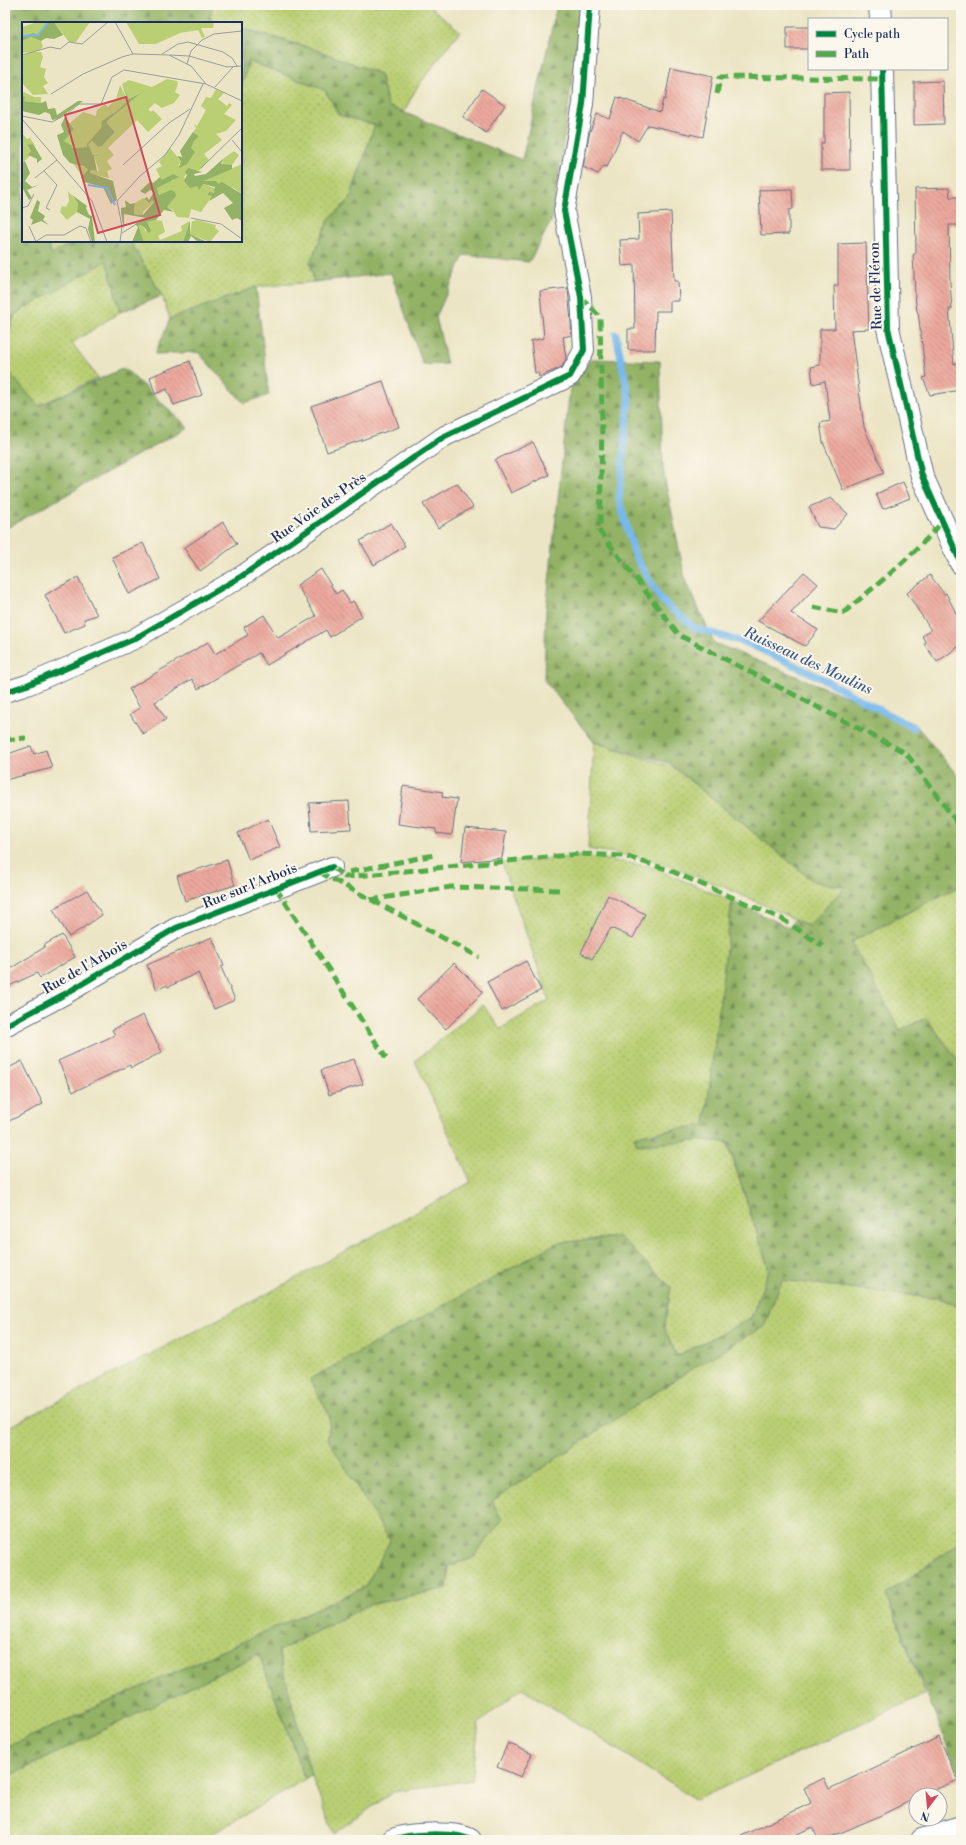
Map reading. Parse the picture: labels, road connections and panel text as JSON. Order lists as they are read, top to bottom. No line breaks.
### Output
{"streets":{"street":["Rue de Fléron","Rue Voie des Près","Rue sur l'Arbois","Rue de l'Arbois"]},"crossings":[["Rue sur l'Arbois","Rue de l'Arbois"]],"water":["Ruisseau des Moulins"],"legend":["Cycle path","Path"],"north":"bottom"}
